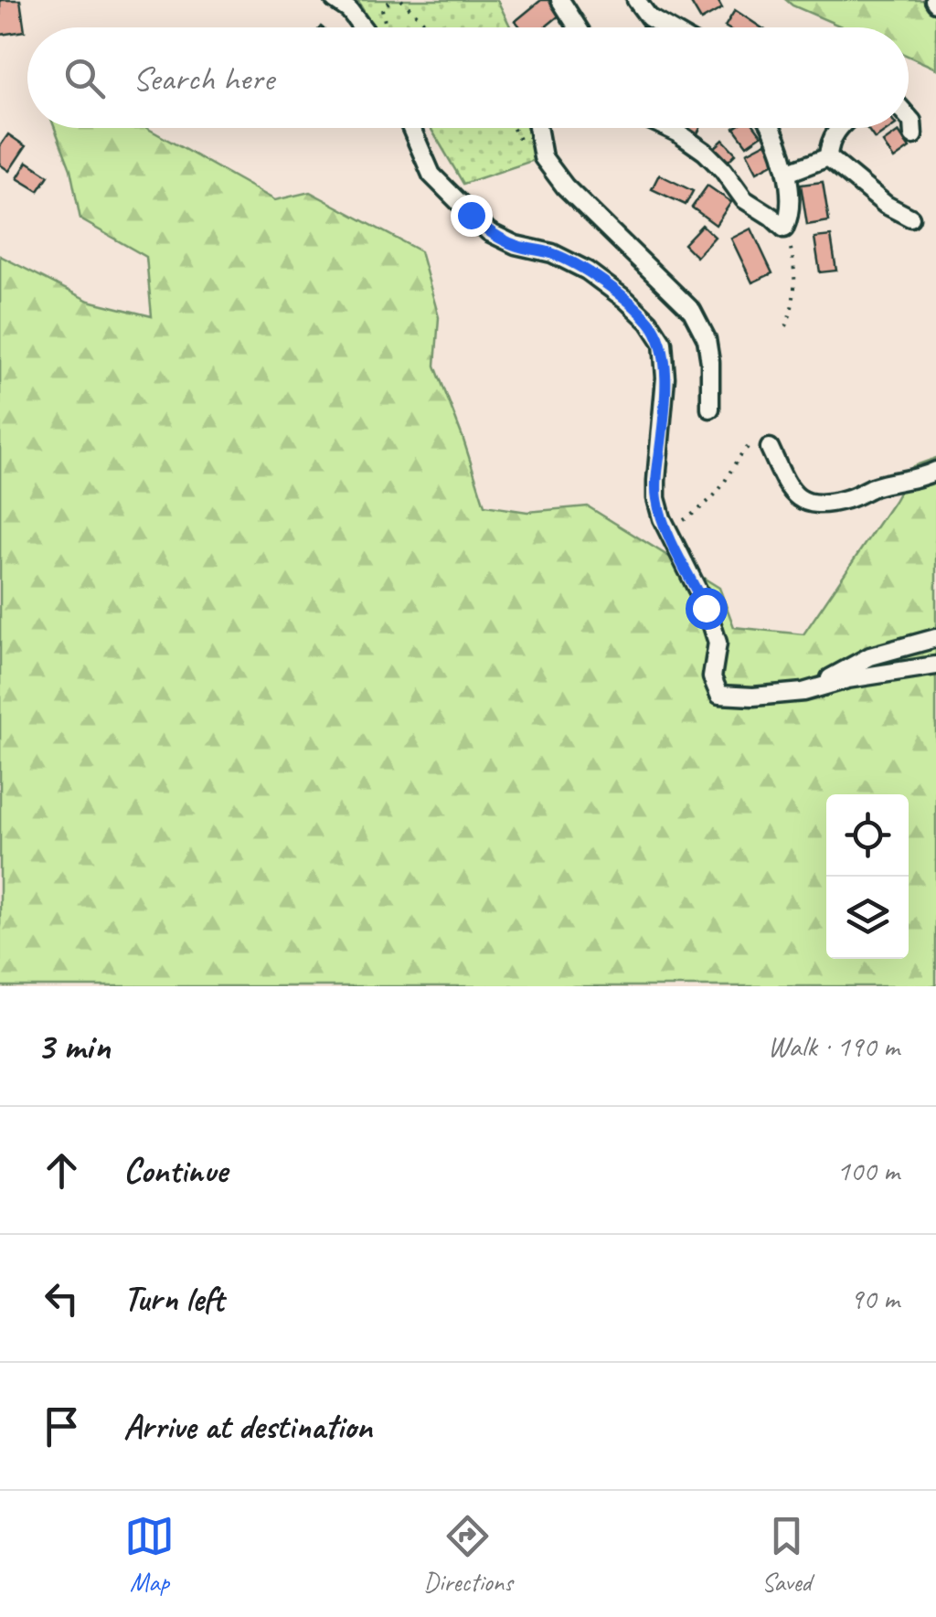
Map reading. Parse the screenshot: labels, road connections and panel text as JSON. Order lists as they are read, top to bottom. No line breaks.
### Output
{"page":{"search":"Search here","heading":["3 min","Walk · 190 m"],"list":[["Continue","100 m"],["Turn left","90 m"],"Arrive at destination"],"nav":["Map","Directions","Saved"]}}
